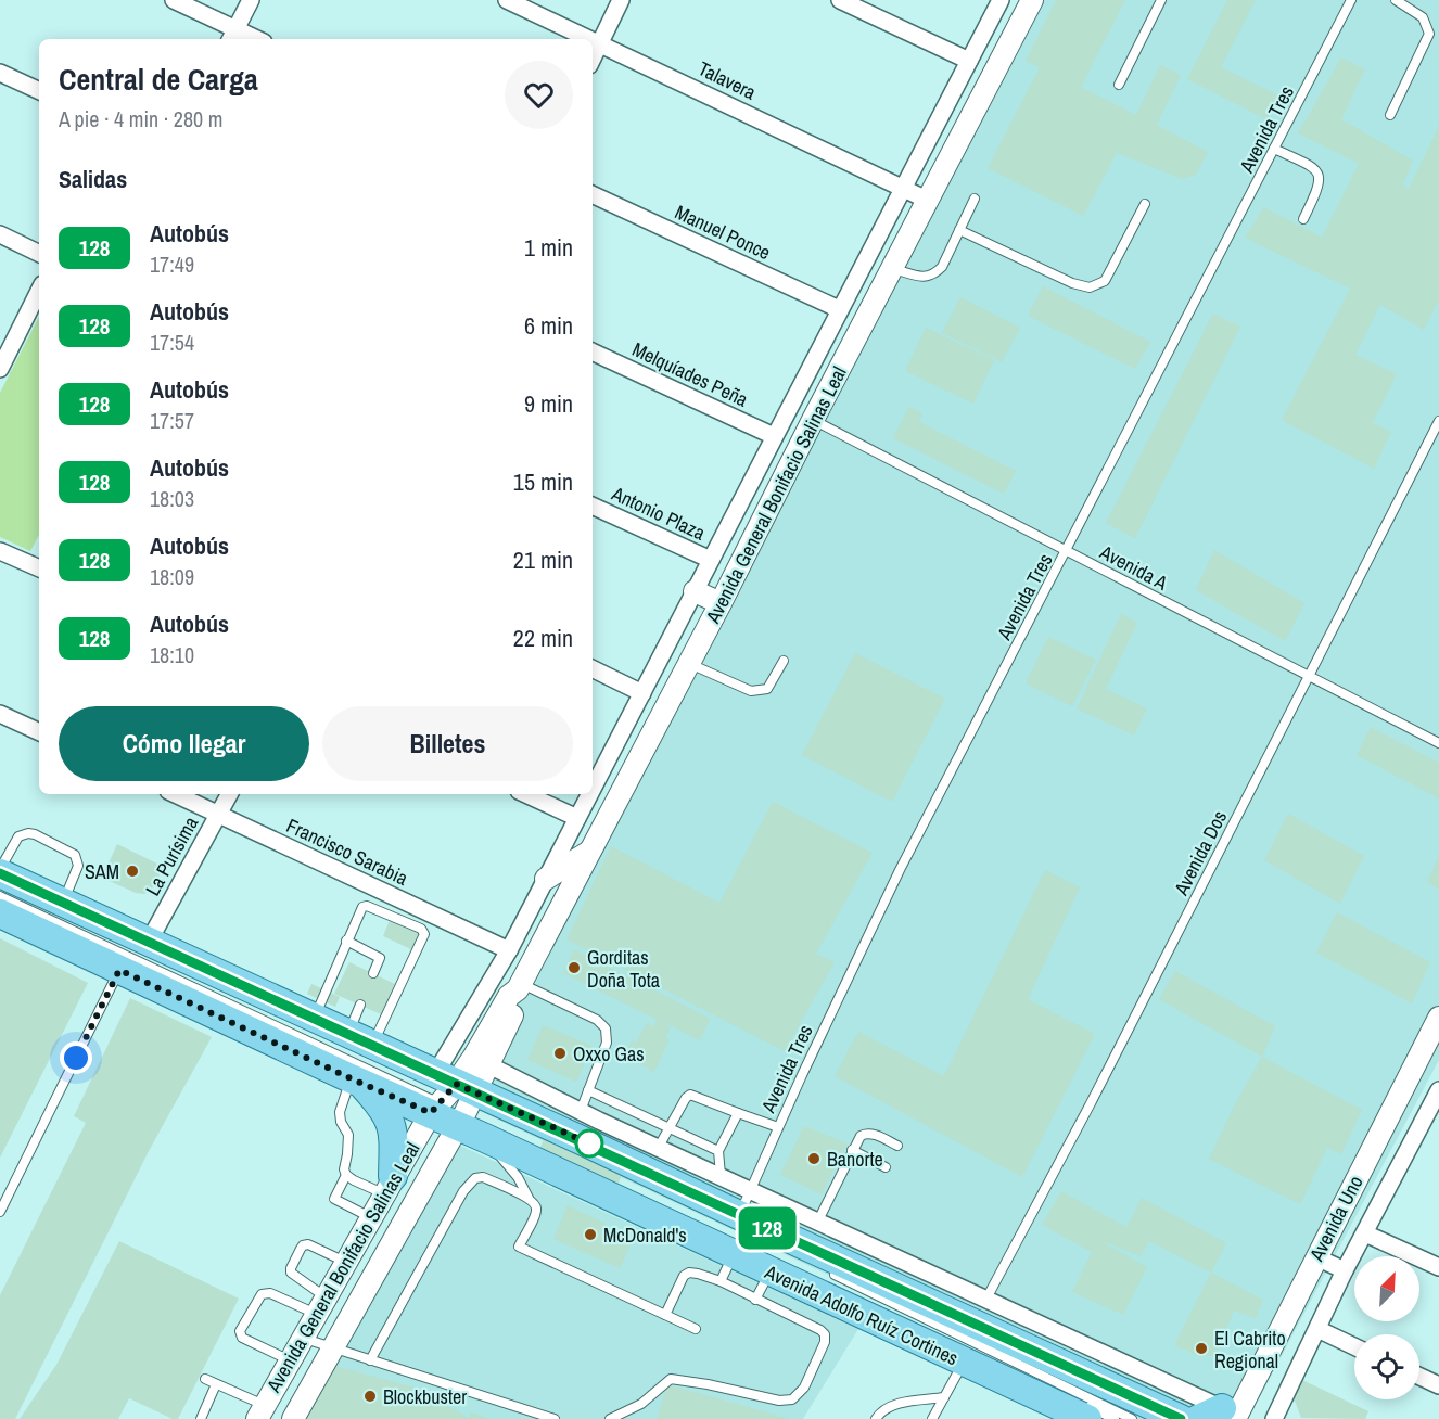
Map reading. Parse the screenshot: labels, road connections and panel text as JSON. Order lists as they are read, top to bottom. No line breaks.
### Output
{"streets":{"main road":["Avenida Adolfo Ruíz Cortines"],"street":["Talavera","Manuel Ponce","Melquíades Peña","Avenida General Bonifacio Salinas Leal","Antonio Plaza","Francisco Sarabia","La Purísima","Avenida Uno"],"lane":["Avenida Tres","Avenida A","Avenida Dos"]},"crossings":[["Talavera","Avenida General Bonifacio Salinas Leal"],["Avenida Tres","Avenida A"],["Avenida Tres","Avenida Adolfo Ruíz Cortines"],["Avenida General Bonifacio Salinas Leal","Avenida A"],["Avenida General Bonifacio Salinas Leal","Avenida Adolfo Ruíz Cortines"],["Avenida A","Avenida Dos"],["Francisco Sarabia","La Purísima"],["La Purísima","Avenida Adolfo Ruíz Cortines"]],"places":["SAM","Gorditas Doña Tota","Oxxo Gas","Banorte","McDonald's","El Cabrito Regional","Blockbuster"],"lines":["bus line 128"],"north":"top right","page":{"on_map":"128","heading":[["Central de Carga","A pie · 4 min · 280 m"],"Salidas"],"list":[{"mark":"128","name":"Autobús","note":"17:49","value":"1 min"},{"mark":"128","name":"Autobús","note":"17:54","value":"6 min"},{"mark":"128","name":"Autobús","note":"17:57","value":"9 min"},{"mark":"128","name":"Autobús","note":"18:03","value":"15 min"},{"mark":"128","name":"Autobús","note":"18:09","value":"21 min"},{"mark":"128","name":"Autobús","note":"18:10","value":"22 min"}],"buttons":["Cómo llegar","Billetes"]}}
